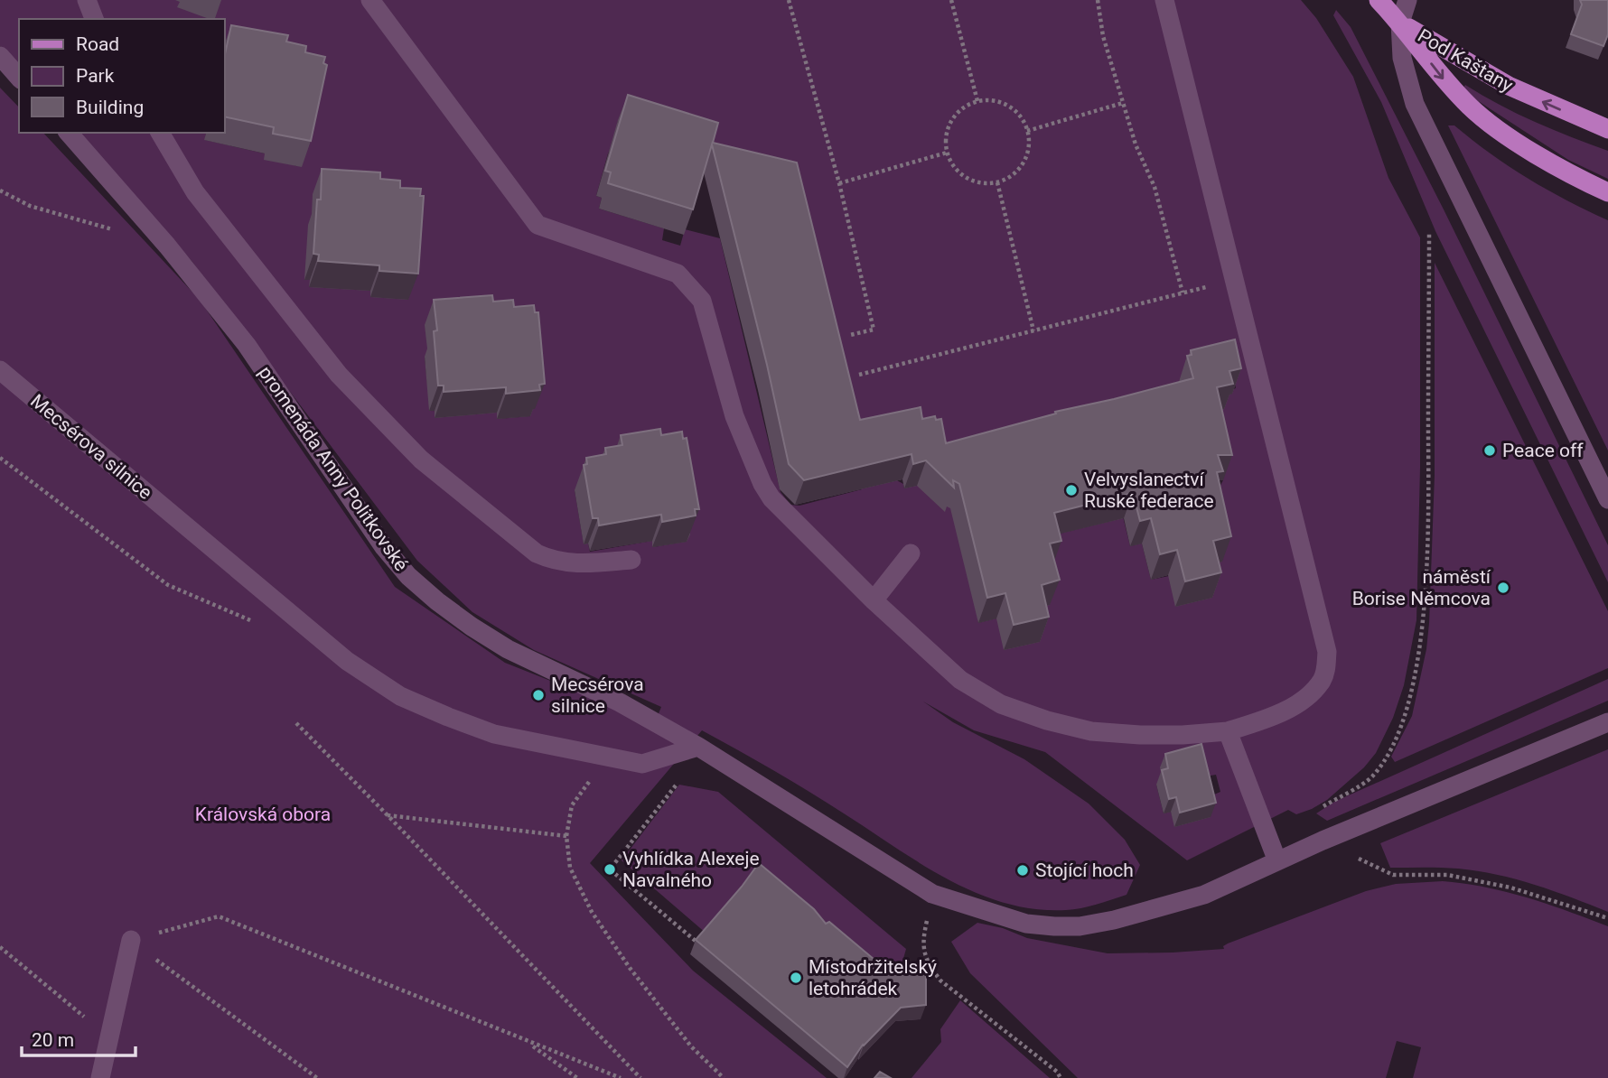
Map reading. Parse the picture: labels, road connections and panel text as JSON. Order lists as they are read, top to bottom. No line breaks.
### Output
{"streets":{"main road":["Pod Kaštany"],"street":["Mecsérova silnice","promenáda Anny Politkovské"]},"crossings":[["Mecsérova silnice","promenáda Anny Politkovské"]],"parks":["Královská obora"],"places":["Peace off","Velvyslanectví Ruské federace","náměstí Borise Němcova","Mecsérova silnice","Vyhlídka Alexeje Navalného","Stojící hoch","Místodržitelský letohrádek"],"legend":["Road","Park","Building"],"scale_bar":"20 m"}
